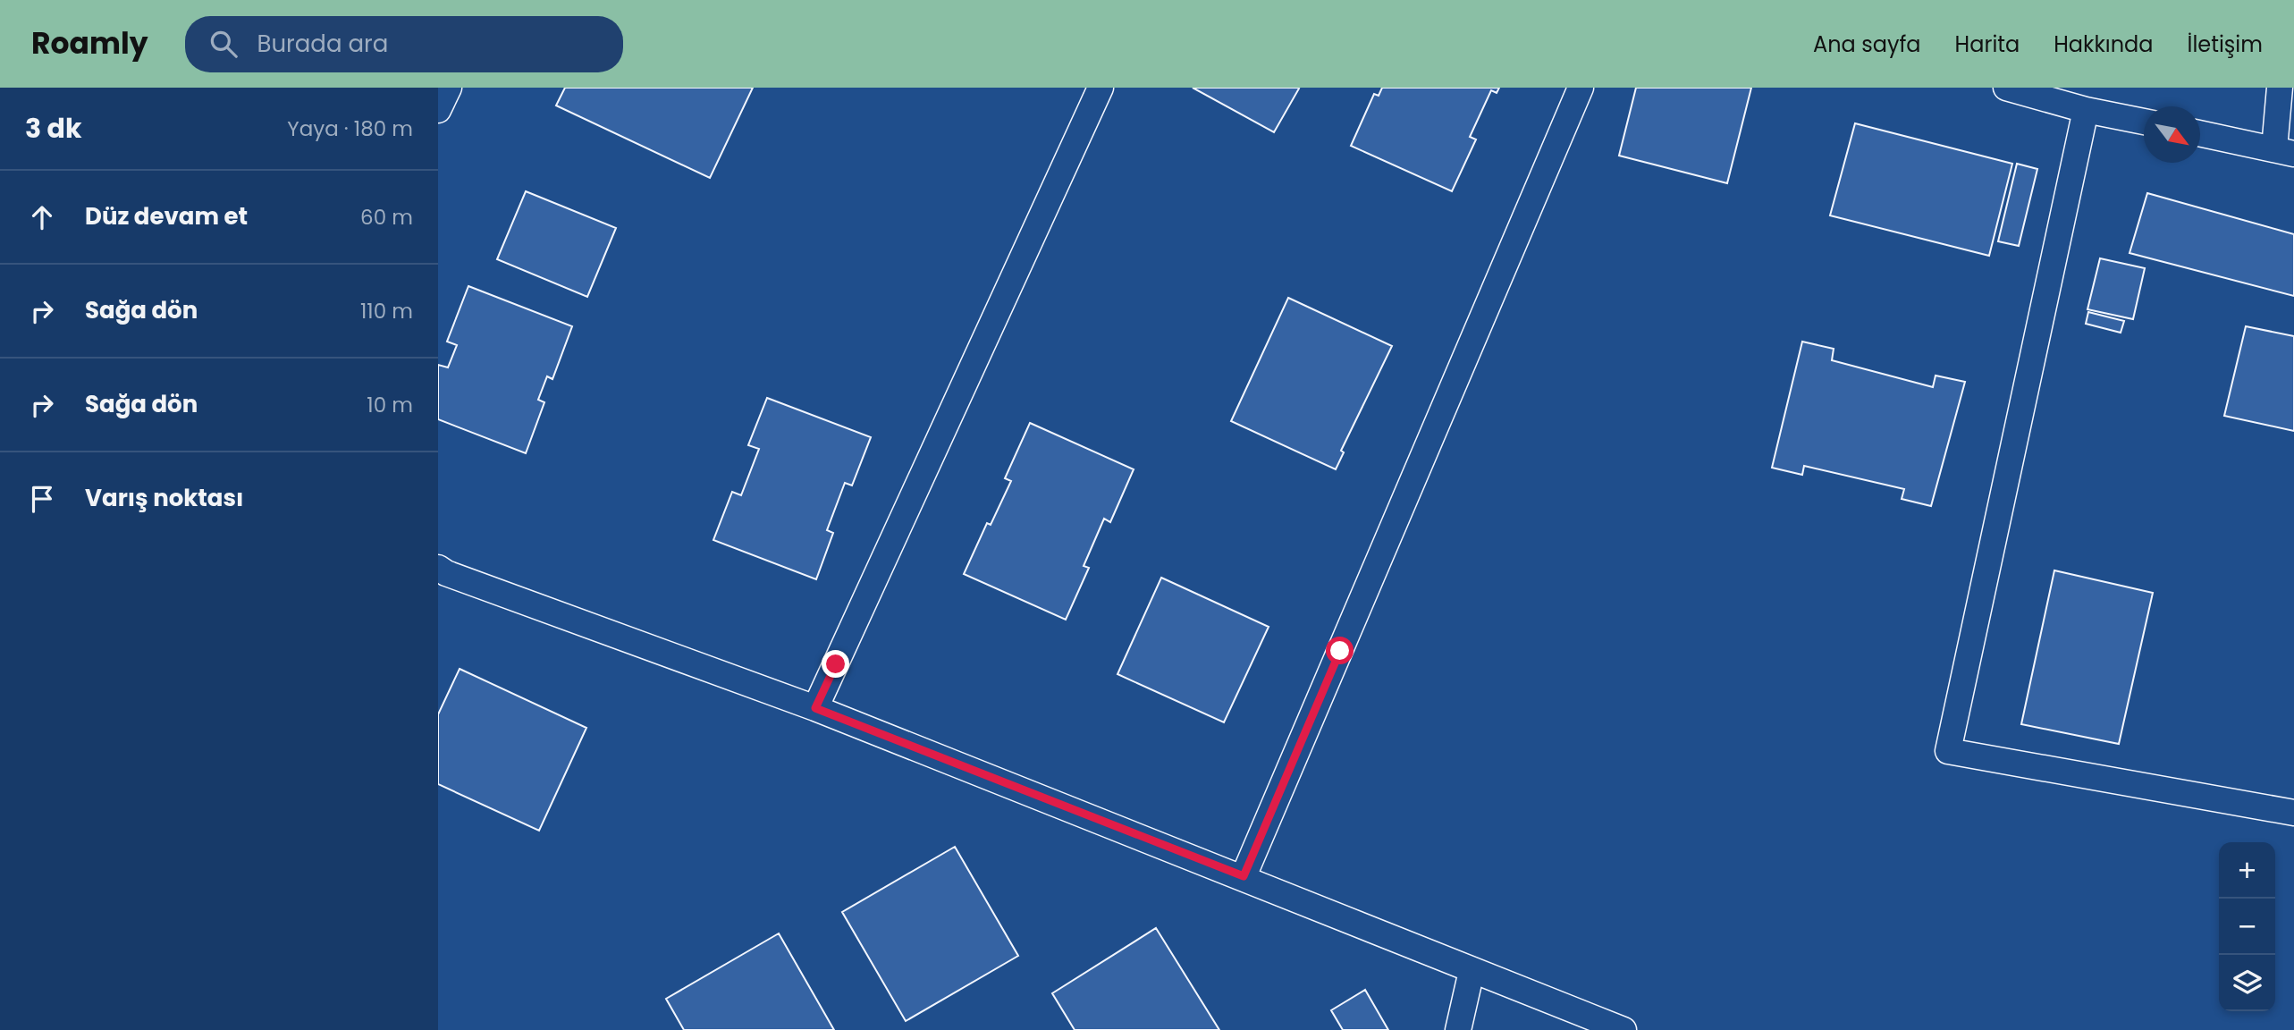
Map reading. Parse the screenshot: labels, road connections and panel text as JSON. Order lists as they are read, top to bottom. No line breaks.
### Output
{"north":"bottom right","page":{"header":"Roamly","search":"Burada ara","nav":["Ana sayfa","Harita","Hakkında","İletişim"],"heading":["3 dk","Yaya · 180 m"],"list":[["Düz devam et","60 m"],["Sağa dön","110 m"],["Sağa dön","10 m"],"Varış noktası"],"map_buttons":["+","−"]}}
